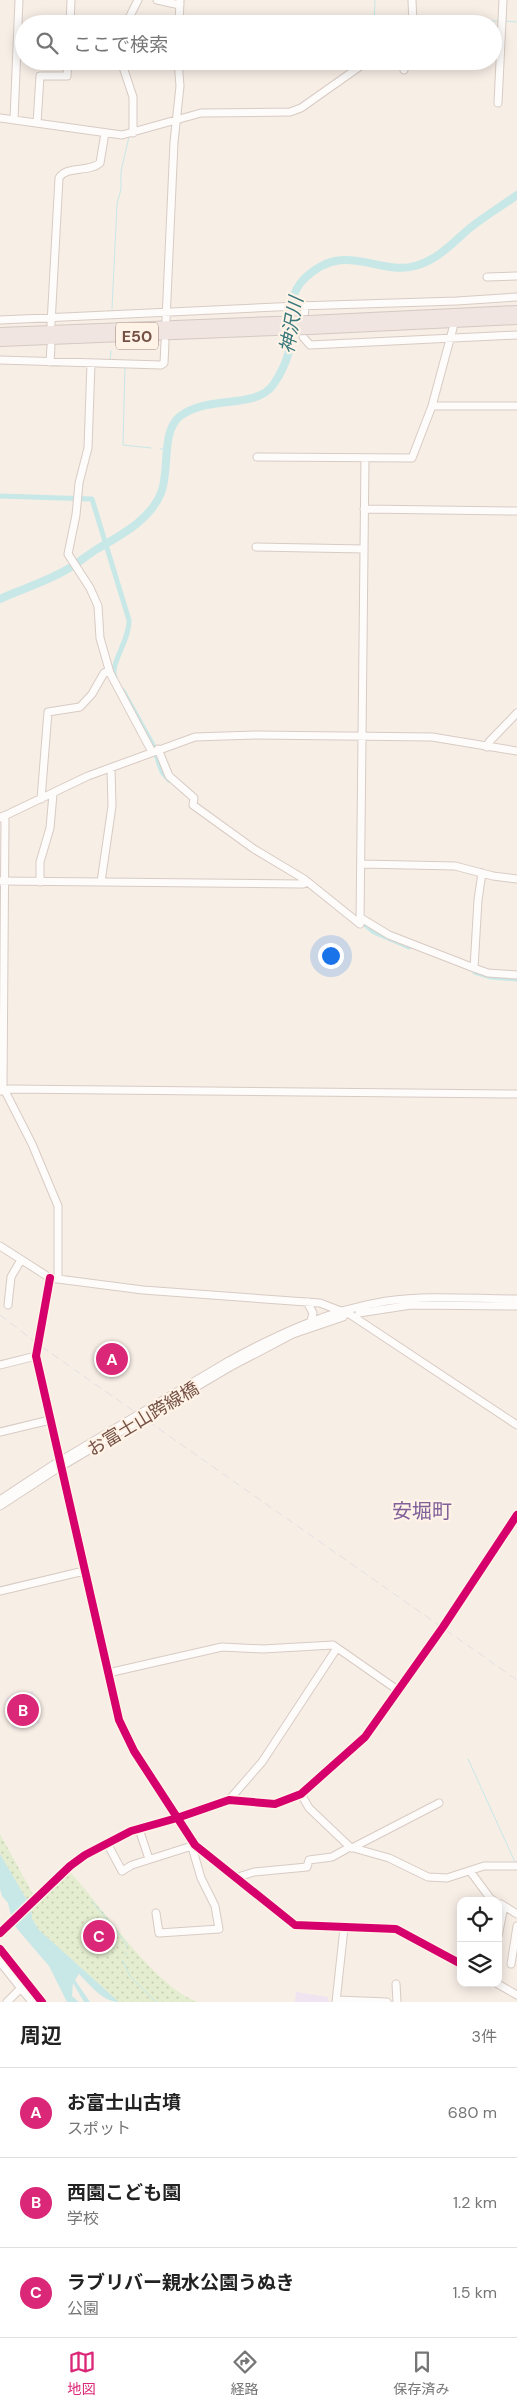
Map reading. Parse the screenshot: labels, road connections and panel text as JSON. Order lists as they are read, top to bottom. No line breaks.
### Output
{"streets":{"highway":["E50"],"street":["お富士山跨線橋"]},"districts":["安堀町"],"water":["神沢川"],"page":{"search":"ここで検索","pins":["A","B","C"],"heading":["周辺","3件"],"list":[{"mark":"A","name":"お富士山古墳","note":"スポット","value":"680 m"},{"mark":"B","name":"西園こども園","note":"学校","value":"1.2 km"},{"mark":"C","name":"ラブリバー親水公園うぬき","note":"公園","value":"1.5 km"}],"nav":["地図","経路","保存済み"]}}
